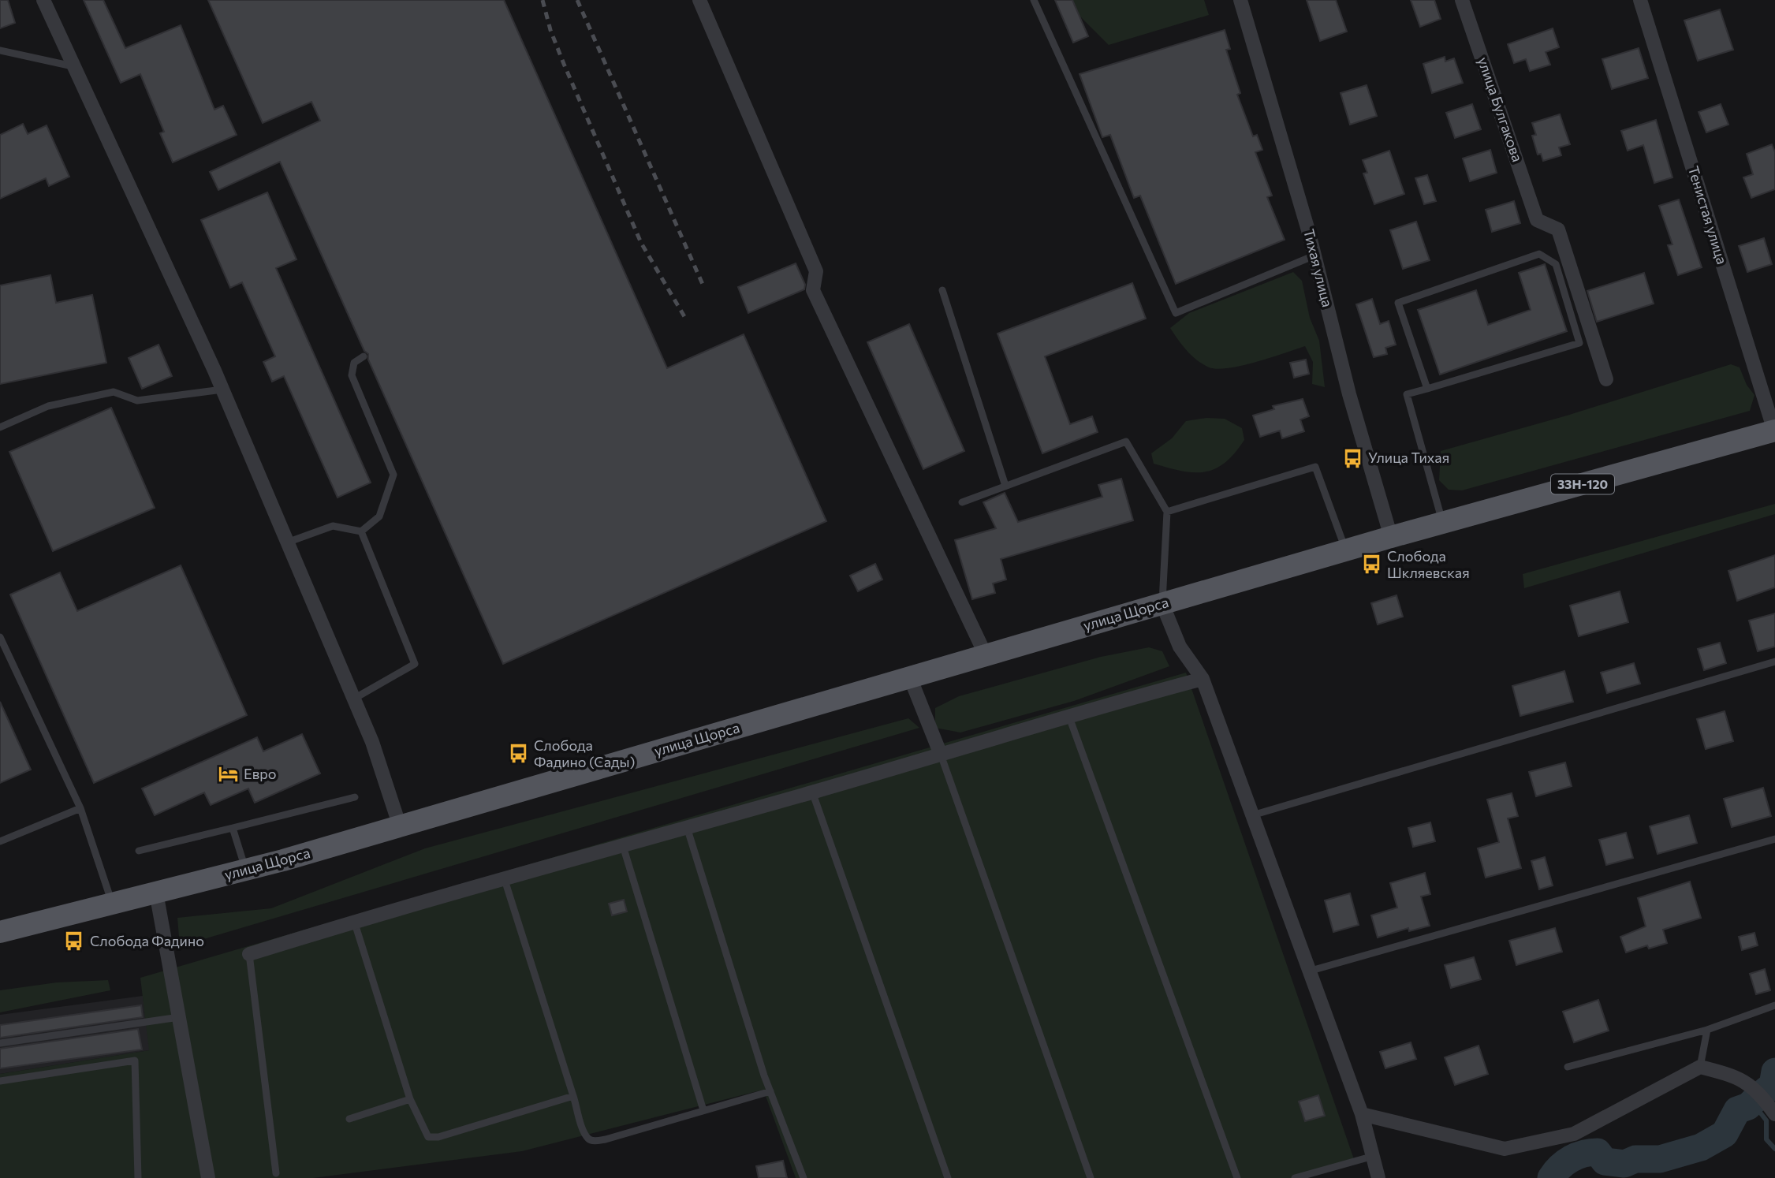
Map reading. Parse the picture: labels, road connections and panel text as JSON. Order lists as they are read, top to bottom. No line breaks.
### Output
{"streets":{"main road":["33Н-120","улица Щорса"],"street":["улица Булгакова","Тенистая улица","Тихая улица"]},"crossings":[["Тенистая улица","33Н-120"],["Тихая улица","33Н-120"],["Тихая улица","улица Щорса"],["33Н-120","улица Щорса"]],"places":{"bus stop":["Улица Тихая","Слобода Шкляевская","Слобода Фадино (Сады)","Слобода Фадино"],"hotel":["Евро"]}}
